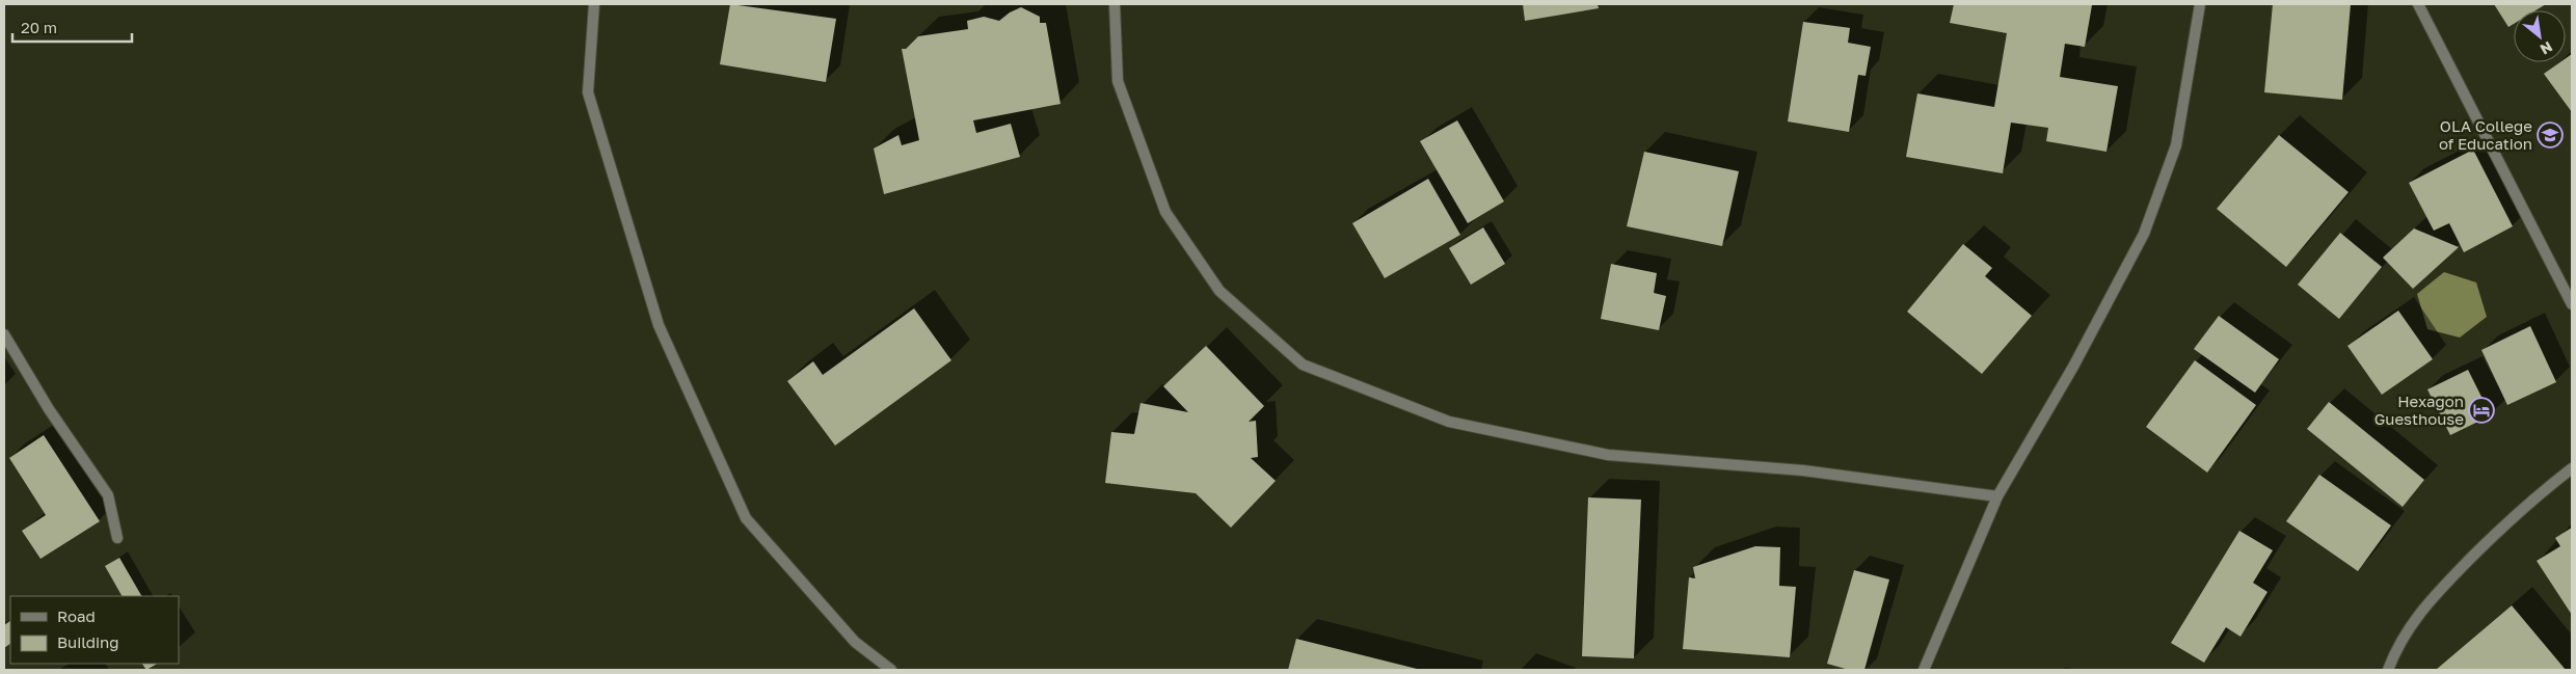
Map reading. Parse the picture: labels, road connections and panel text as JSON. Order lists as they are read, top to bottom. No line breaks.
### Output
{"places":{"school or university":["OLA College of Education"],"hotel":["Hexagon Guesthouse"]},"legend":["Road","Building"],"scale_bar":"20 m","north":"bottom right"}
